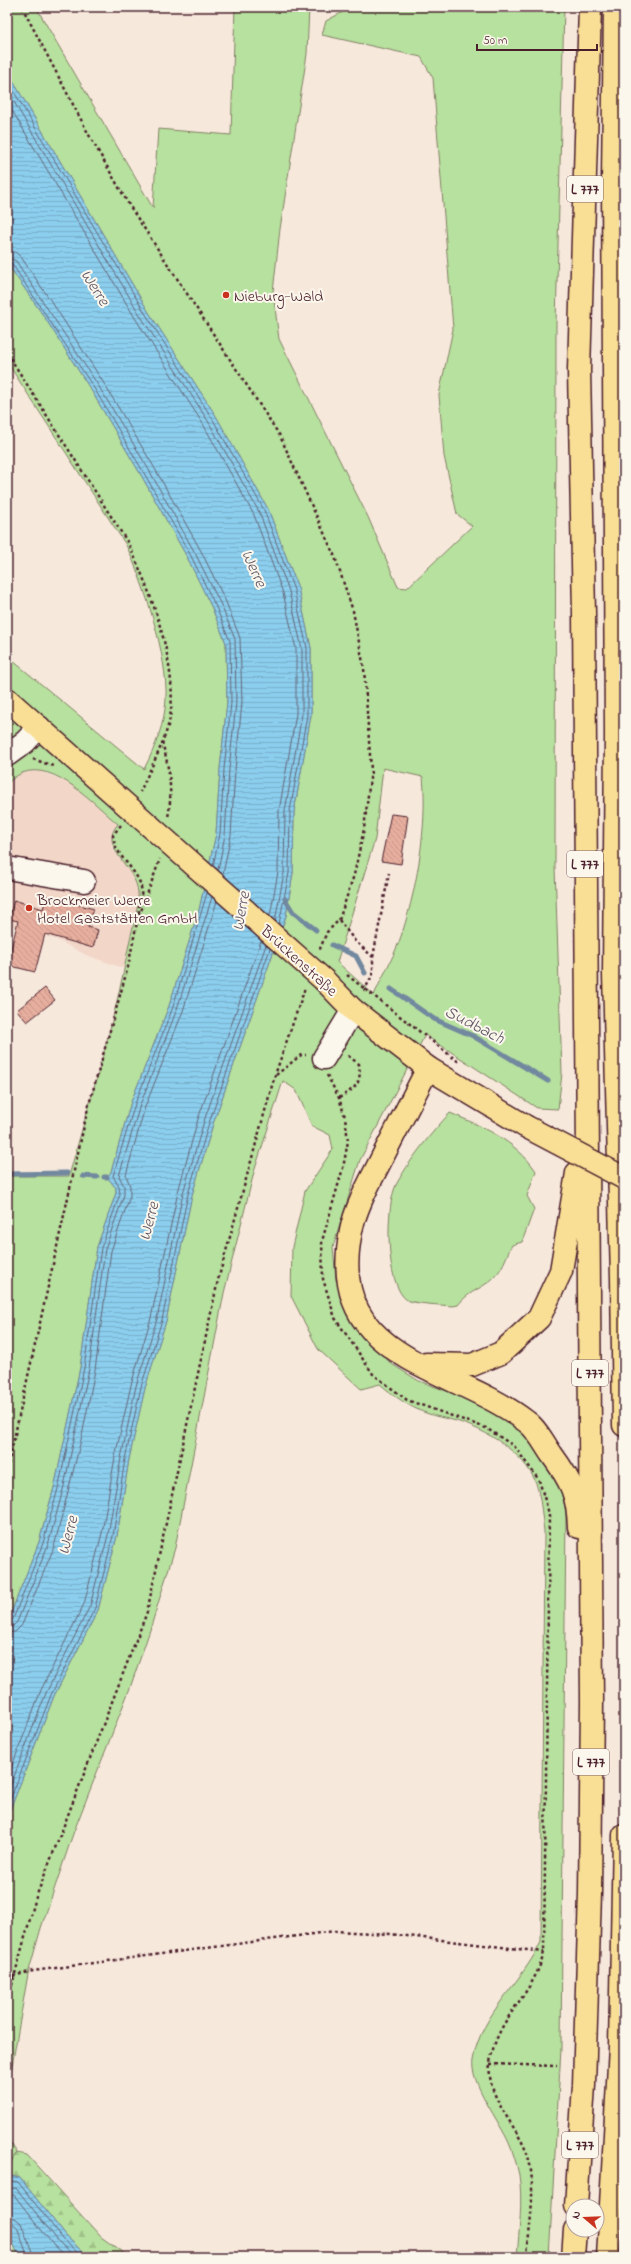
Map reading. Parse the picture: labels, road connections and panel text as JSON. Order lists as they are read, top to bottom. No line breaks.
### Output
{"streets":{"main road":["L 777","Brückenstraße"]},"crossings":[["L 777","Brückenstraße"]],"water":["Werre","Sudbach"],"places":["Nieburg-Wald","Brockmeier Werre Hotel Gaststätten GmbH"],"scale_bar":"50 m","north":"left"}
